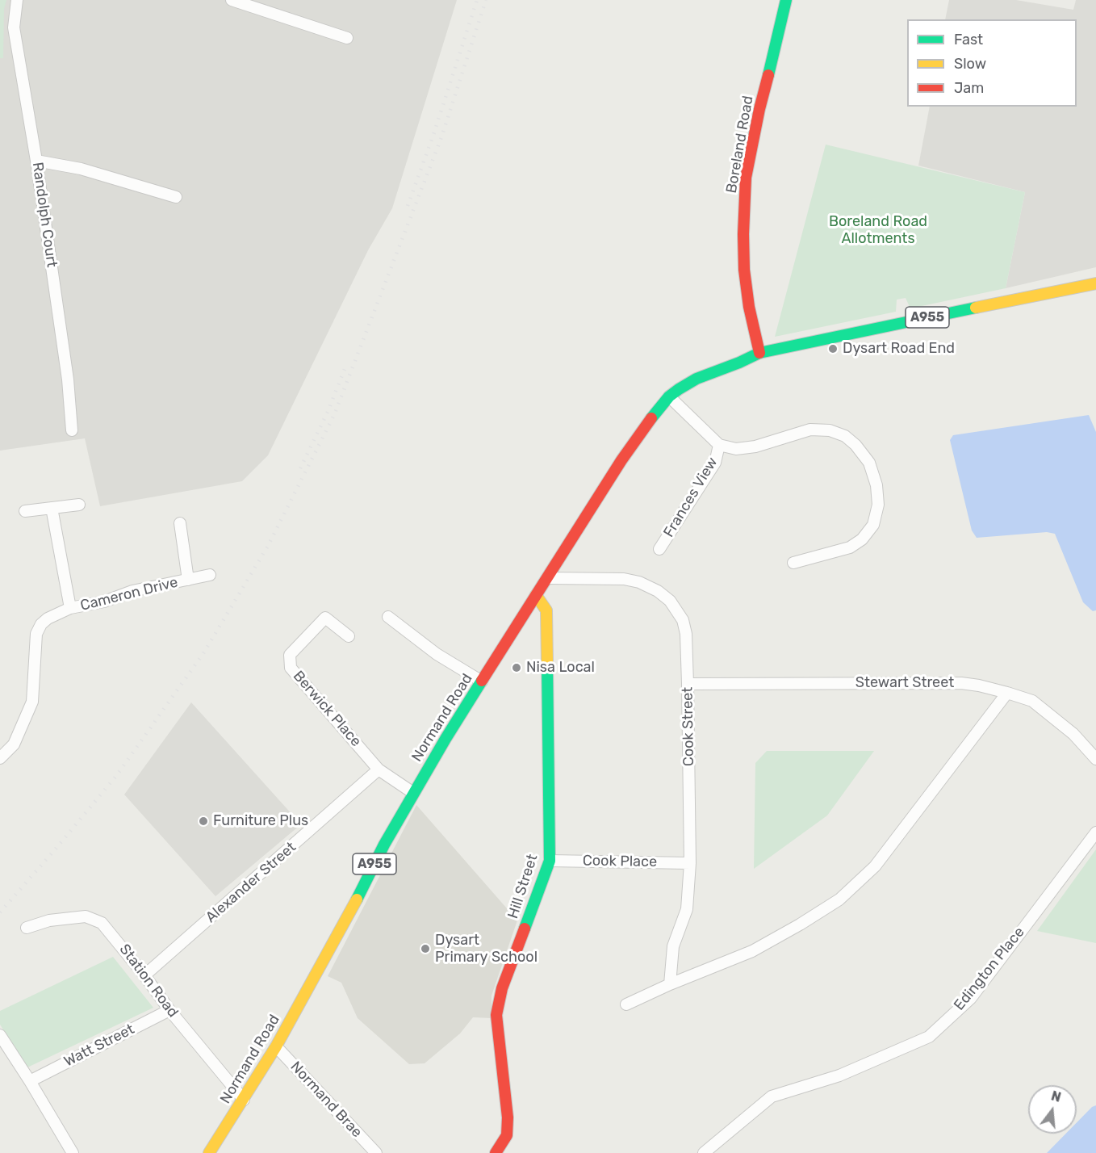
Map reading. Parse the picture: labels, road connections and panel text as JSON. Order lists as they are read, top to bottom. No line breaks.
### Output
{"streets":{"main road":["Boreland Road","A955","Normand Road","Hill Street"],"street":["Randolph Court","Frances View","Cameron Drive","Stewart Street","Berwick Place","Cook Street","Cook Place","Alexander Street","Edington Place","Station Road","Watt Street","Normand Brae"]},"crossings":[["Boreland Road","A955"],["Boreland Road","Normand Road"],["A955","Normand Road"],["Stewart Street","Cook Street"],["Berwick Place","Normand Road"],["Berwick Place","Alexander Street"],["Normand Road","Cook Street"],["Normand Road","Hill Street"],["Normand Road","Station Road"],["Normand Road","Normand Brae"],["Cook Street","Cook Place"],["Cook Place","Hill Street"],["Alexander Street","Station Road"],["Station Road","Watt Street"]],"parks":["Boreland Road Allotments"],"places":["Dysart Road End","Nisa Local","Furniture Plus","Dysart Primary School"],"legend":["Fast","Slow","Jam"],"north":"top"}
